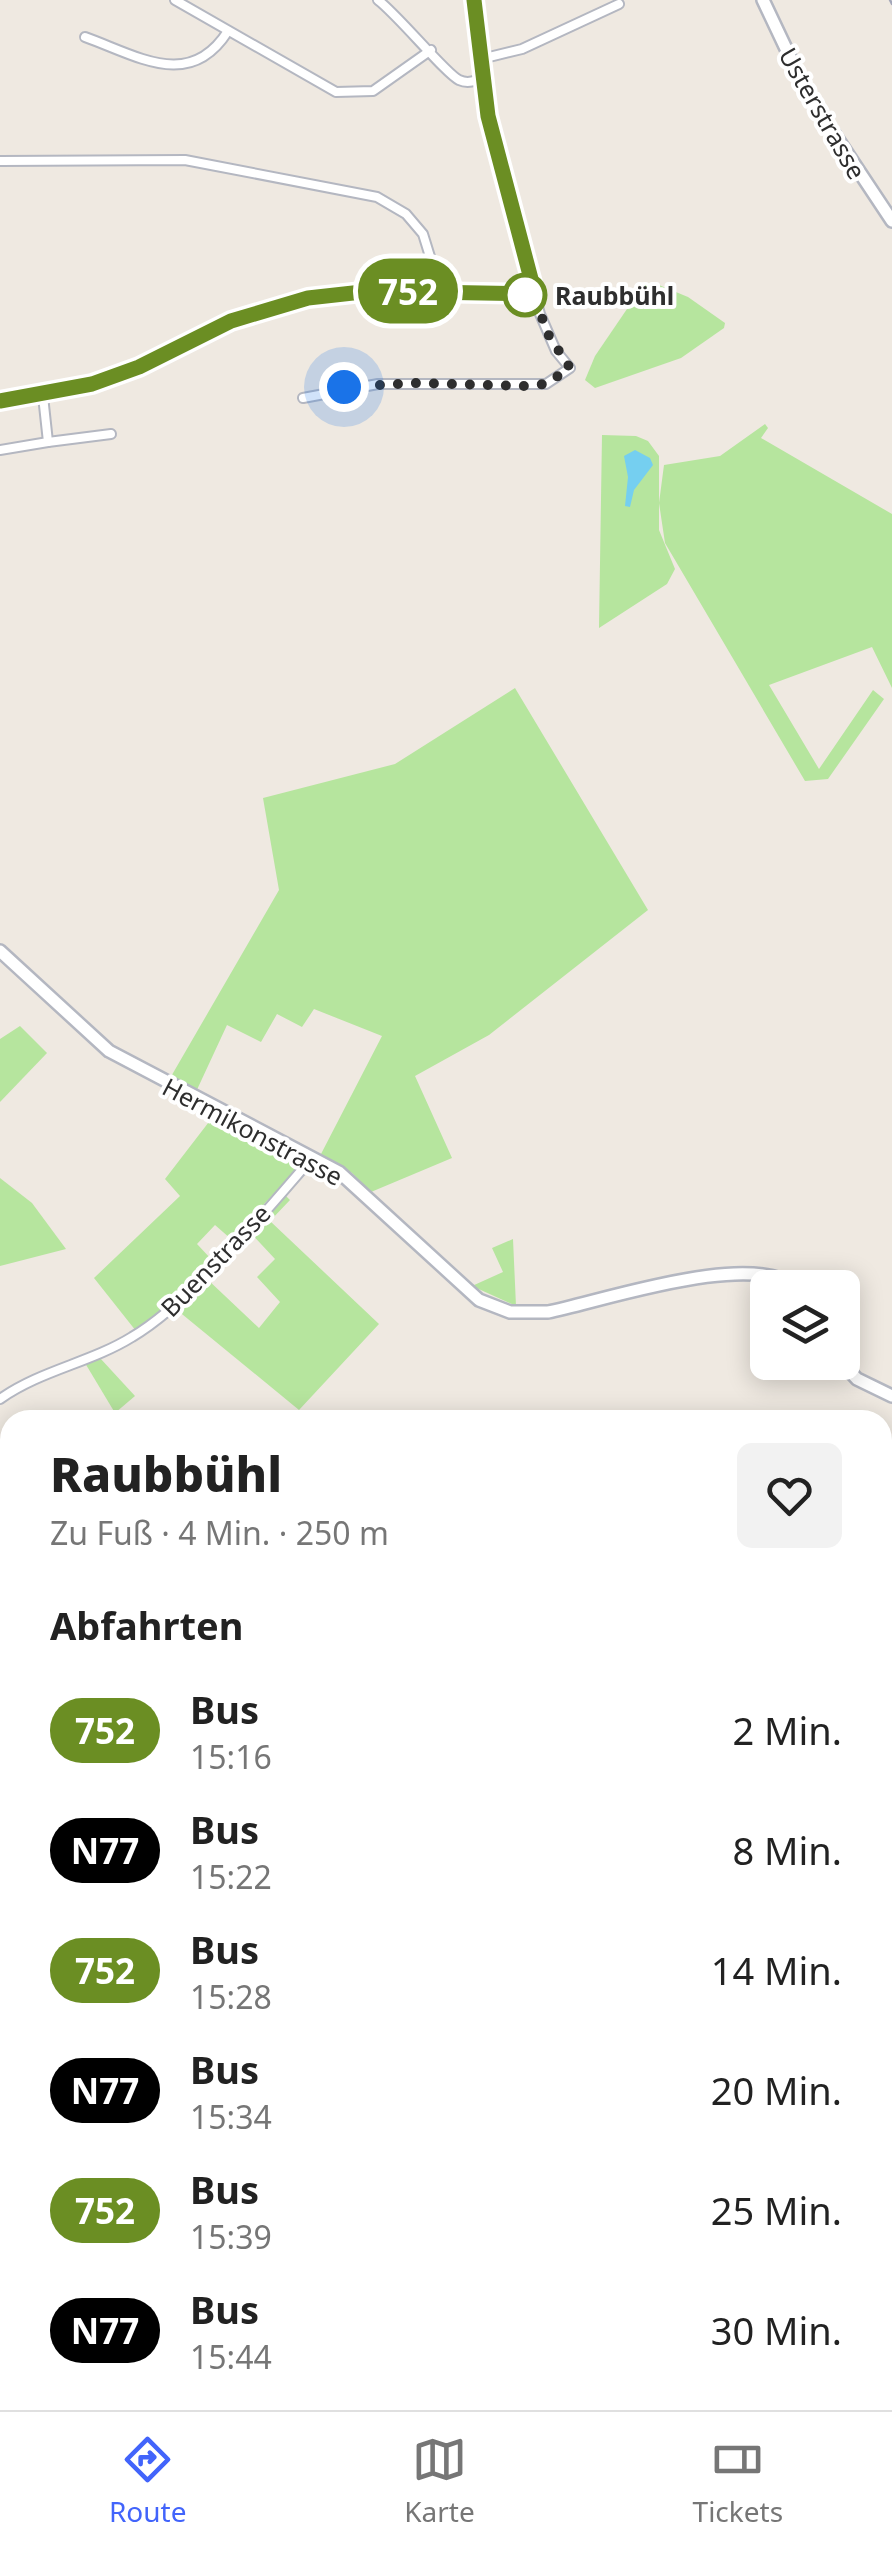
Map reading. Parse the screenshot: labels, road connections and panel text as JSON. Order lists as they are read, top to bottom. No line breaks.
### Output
{"streets":{"street":["Usterstrasse","Hermikonstrasse","Buenstrasse"]},"crossings":[["Hermikonstrasse","Buenstrasse"]],"places":["Raubbühl"],"lines":["bus line 752"],"page":{"on_map":"752","heading":[["Raubbühl","Zu Fuß · 4 Min. · 250 m"],"Abfahrten"],"list":[{"mark":"752","name":"Bus","note":"15:16","value":"2 Min."},{"mark":"N77","name":"Bus","note":"15:22","value":"8 Min."},{"mark":"752","name":"Bus","note":"15:28","value":"14 Min."},{"mark":"N77","name":"Bus","note":"15:34","value":"20 Min."},{"mark":"752","name":"Bus","note":"15:39","value":"25 Min."},{"mark":"N77","name":"Bus","note":"15:44","value":"30 Min."}],"tabs":["Route","Karte","Tickets"]}}
